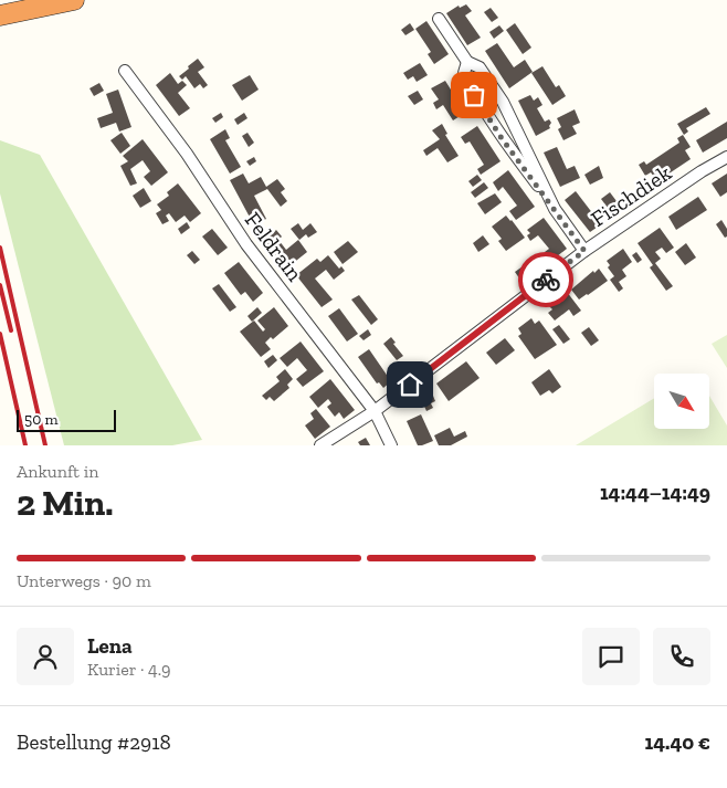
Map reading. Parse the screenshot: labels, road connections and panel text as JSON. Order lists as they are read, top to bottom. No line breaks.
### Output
{"streets":{"street":["Fischdiek","Feldrain"]},"crossings":[["Fischdiek","Feldrain"]],"scale_bar":"50 m","north":"bottom right","page":{"scale":"50 m","heading":["2 Min.","Ankunft in","14:44–14:49"],"panel":["Lena","Kurier · 4.9","Bestellung #2918","14.40 €"],"bar":"Unterwegs · 90 m"}}
